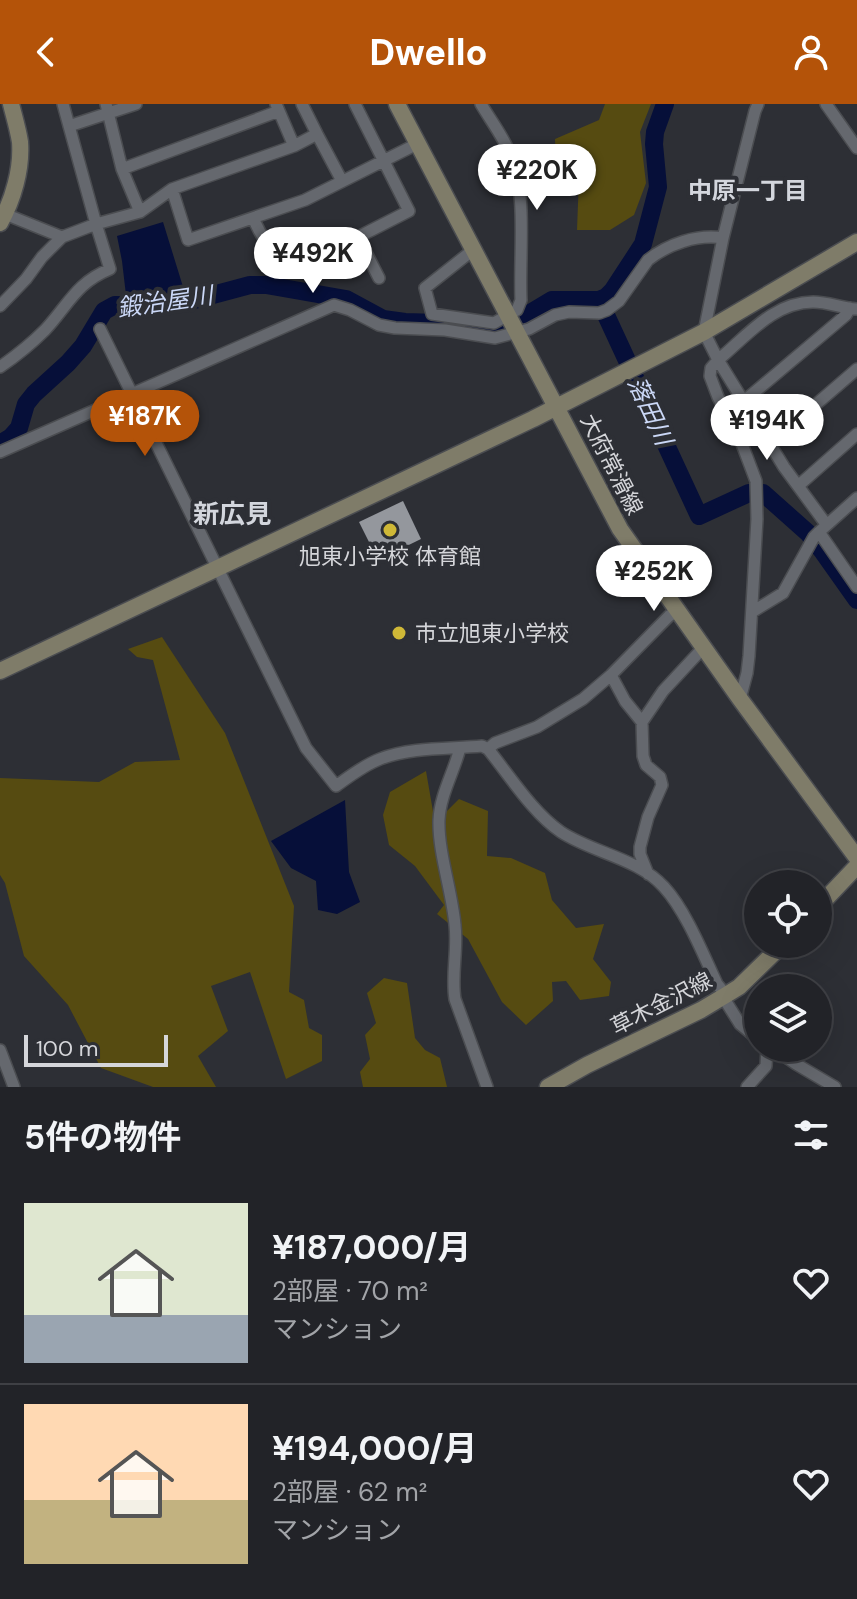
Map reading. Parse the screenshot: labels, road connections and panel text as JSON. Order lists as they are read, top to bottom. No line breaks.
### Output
{"streets":{"main road":["大府常滑線","草木金沢線"]},"districts":["中原一丁目","新広見"],"water":["鍛治屋川","落田川"],"places":["旭東小学校 体育館","市立旭東小学校"],"scale_bar":"100 m","page":{"header":"Dwello","price":["¥220K","¥492K","¥187K","¥194K","¥252K"],"scale":"100 m","heading":"5件の物件","list":[{"name":"¥187,000/月","note":"2部屋 · 70 m² · マンション"},{"name":"¥194,000/月","note":"2部屋 · 62 m² · マンション"}]}}
